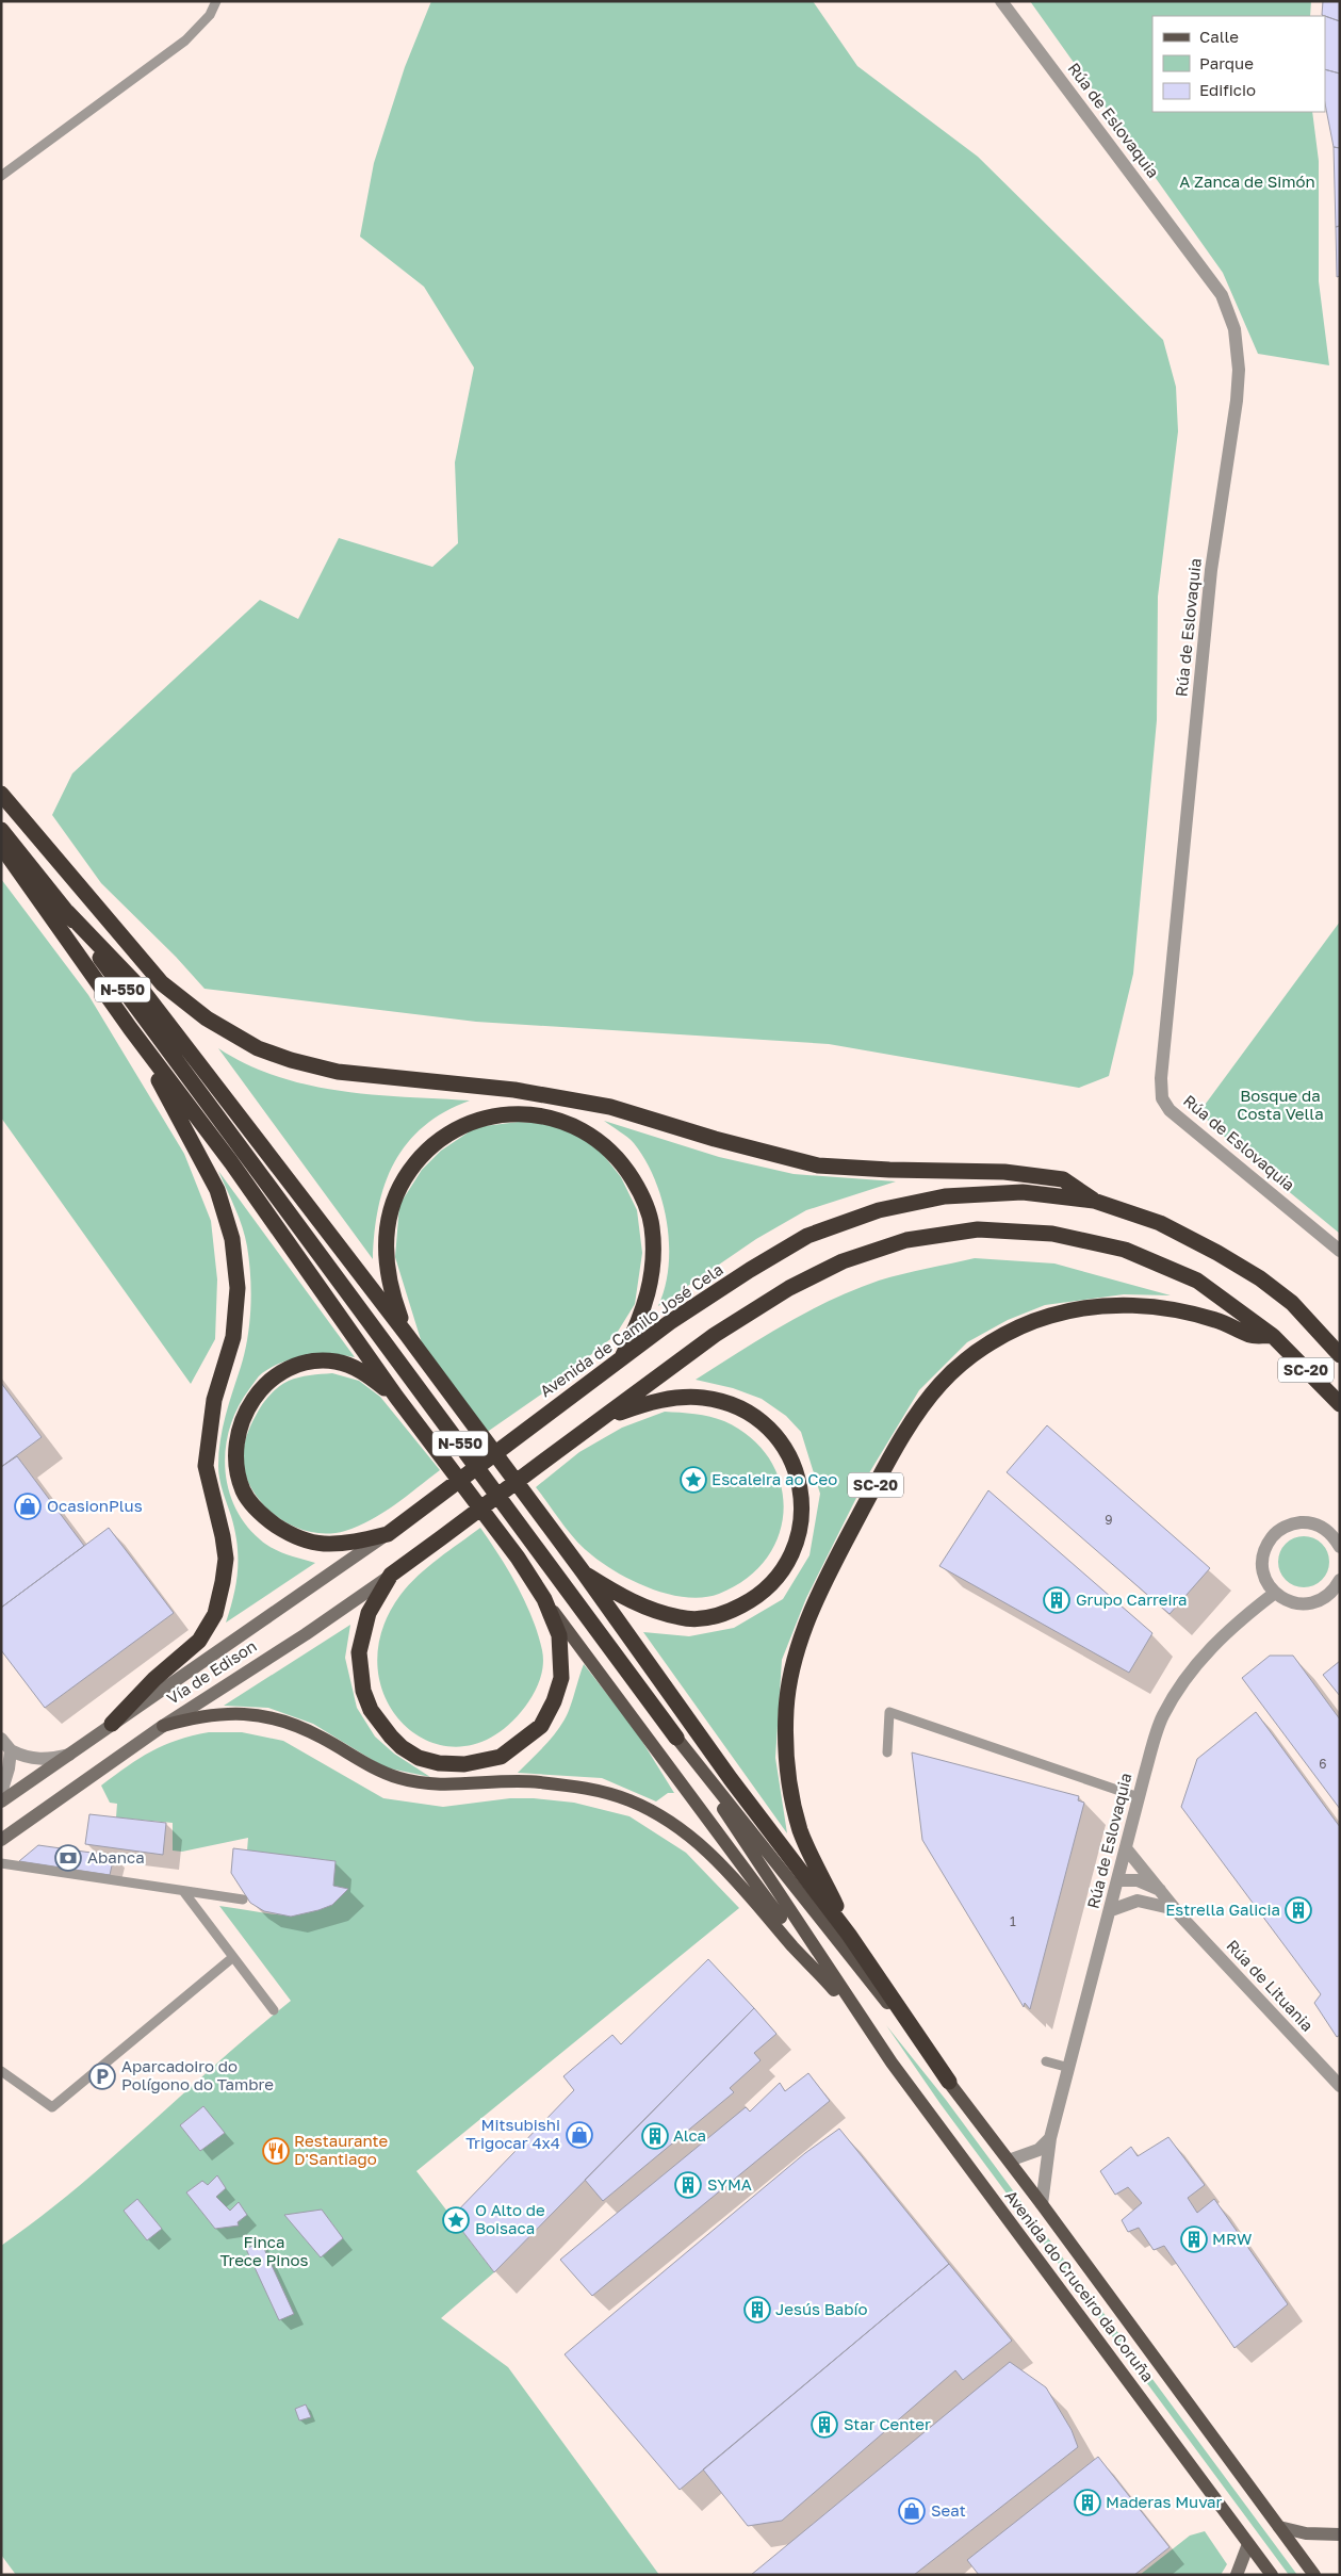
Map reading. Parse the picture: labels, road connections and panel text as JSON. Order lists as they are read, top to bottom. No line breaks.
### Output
{"streets":{"highway":["N-550","Avenida de Camilo José Cela","SC-20","Vía de Edison"],"main road":["Avenida do Cruceiro da Coruña"],"street":["Rúa de Eslovaquia","Rúa de Lituania"]},"crossings":[["Rúa de Eslovaquia","Rúa de Lituania"],["Rúa de Eslovaquia","Avenida do Cruceiro da Coruña"],["N-550","Avenida do Cruceiro da Coruña"],["Avenida de Camilo José Cela","Vía de Edison"],["SC-20","Vía de Edison"]],"parks":["A Zanca de Simón","Bosque da Costa Vella","Finca Trece Pinos"],"places":{"place":["Escaleira ao Ceo","O Alto de Boisaca"],"shop":["OcasionPlus","Mitsubishi Trigocar 4x4","Seat"],"building":["Grupo Carreira","Estrella Galicia","Alca","SYMA","MRW","Jesús Babío","Star Center","Maderas Muvar"],"bank":["Abanca"],"parking":["Aparcadoiro do Polígono do Tambre"],"restaurant":["Restaurante D'Santiago"]},"house_numbers":["9","6","1"],"legend":["Calle","Parque","Edificio"]}
